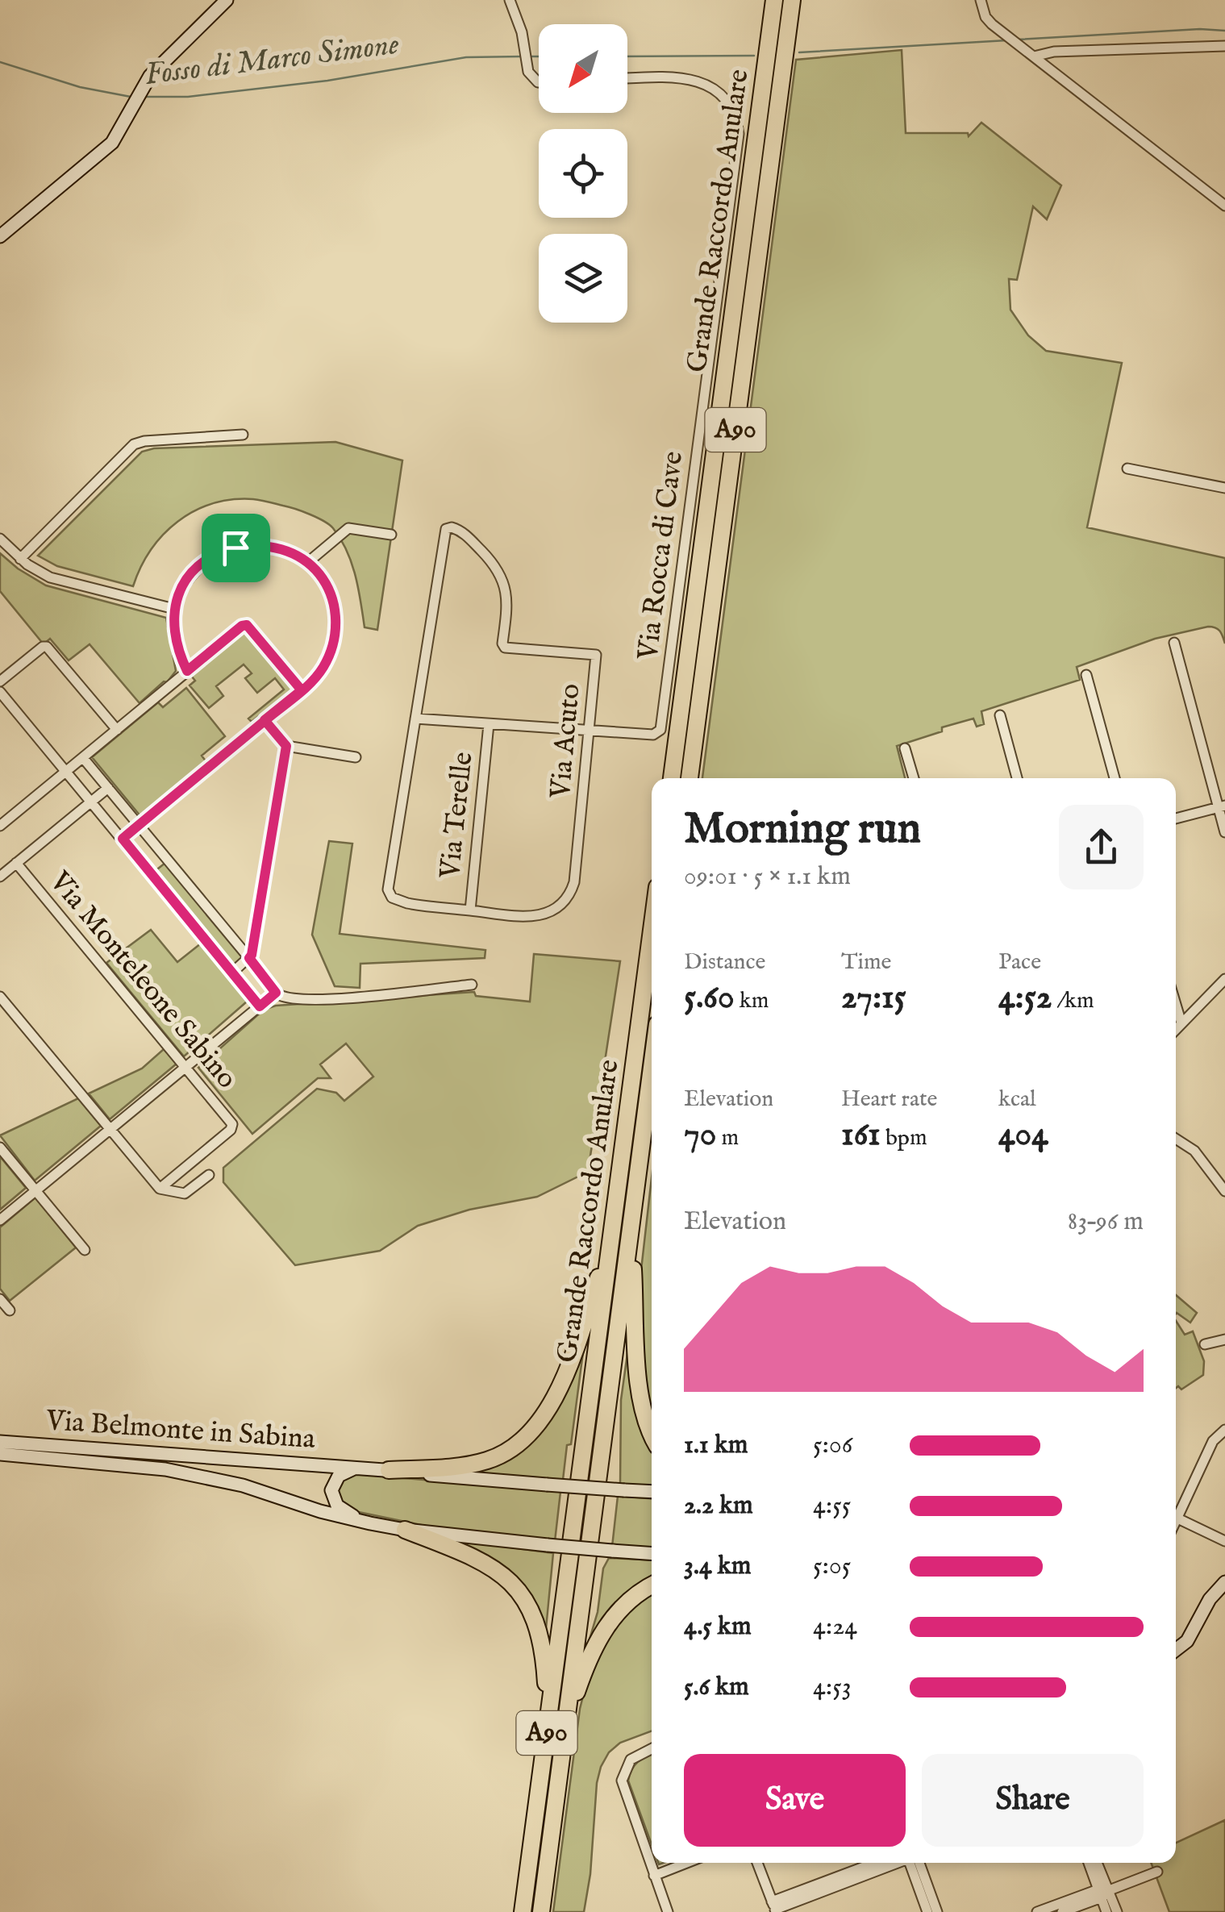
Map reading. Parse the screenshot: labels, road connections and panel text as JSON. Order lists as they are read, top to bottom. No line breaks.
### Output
{"streets":{"highway":["Grande Raccordo Anulare","A90"],"main road":["Via Belmonte in Sabina"],"street":["Via Rocca di Cave","Via Acuto","Via Terelle","Via Monteleone Sabino"]},"crossings":[["Via Rocca di Cave","Via Acuto"],["Via Rocca di Cave","Via Terelle"],["Via Acuto","Via Terelle"]],"water":["Fosso di Marco Simone"],"north":"bottom left","page":{"heading":["Morning run","09:01 · 5 × 1.1 km"],"stats":[["Distance","5.60 km"],["Time","27:15"],["Pace","4:52 /km"],["Elevation","70 m"],["Heart rate","161 bpm"],["kcal","404"]],"chart":["Elevation","83–96 m"],"list":[{"name":"1.1 km","note":"5:06"},{"name":"2.2 km","note":"4:55"},{"name":"3.4 km","note":"5:05"},{"name":"4.5 km","note":"4:24"},{"name":"5.6 km","note":"4:53"}],"buttons":["Save","Share"]}}
